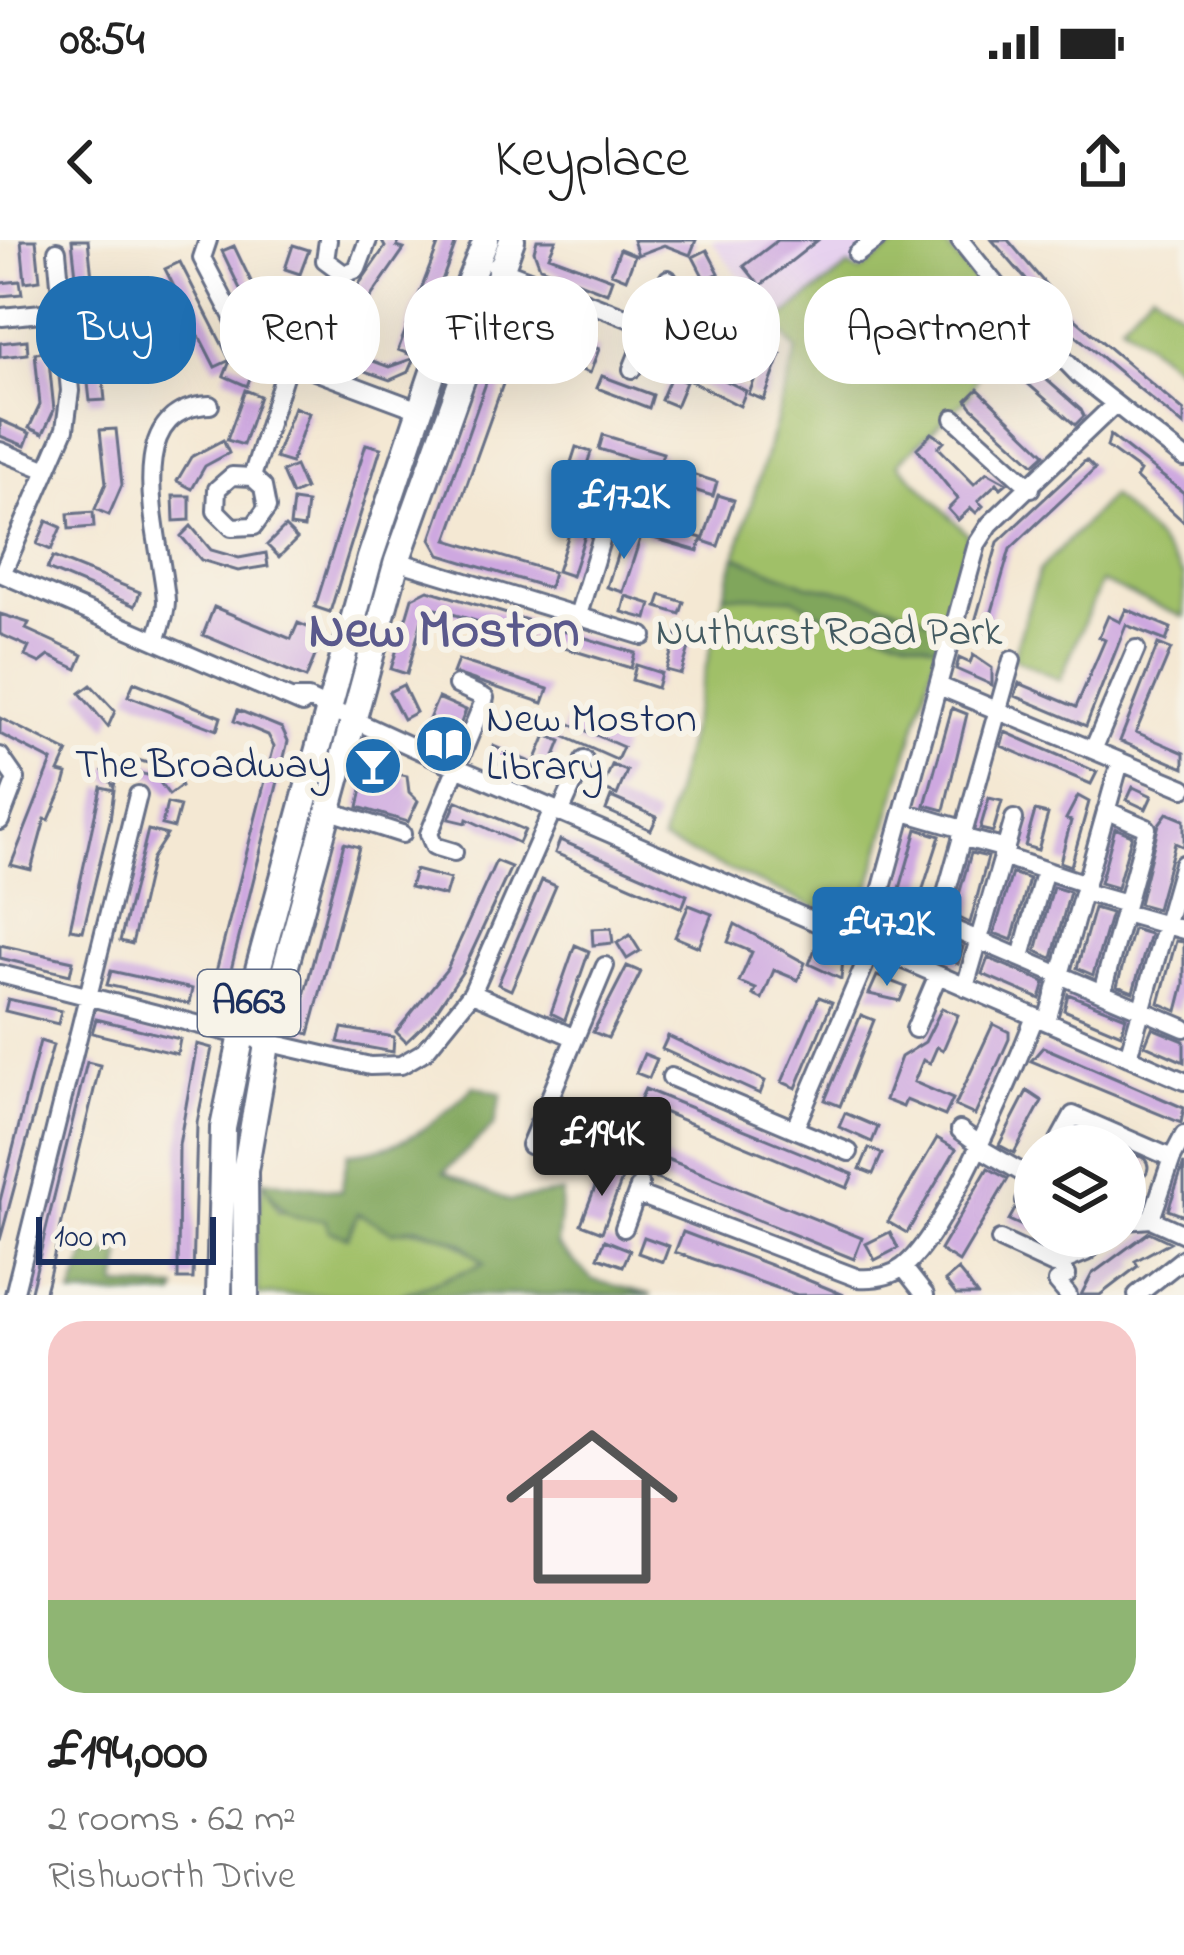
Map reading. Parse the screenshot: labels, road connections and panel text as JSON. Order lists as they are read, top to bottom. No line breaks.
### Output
{"streets":{"highway":["A663"]},"districts":["New Moston"],"parks":["Nuthurst Road Park"],"places":{"library":["New Moston Library"],"bar":["The Broadway"]},"scale_bar":"100 m","page":{"status":"08:54","header":"Keyplace","chip":["Buy","Rent","Filters","New","Apartment"],"price":["£172K","£472K","£194K"],"scale":"100 m","list":[{"name":"£194,000","note":"2 rooms · 62 m² · Rishworth Drive"}]}}
